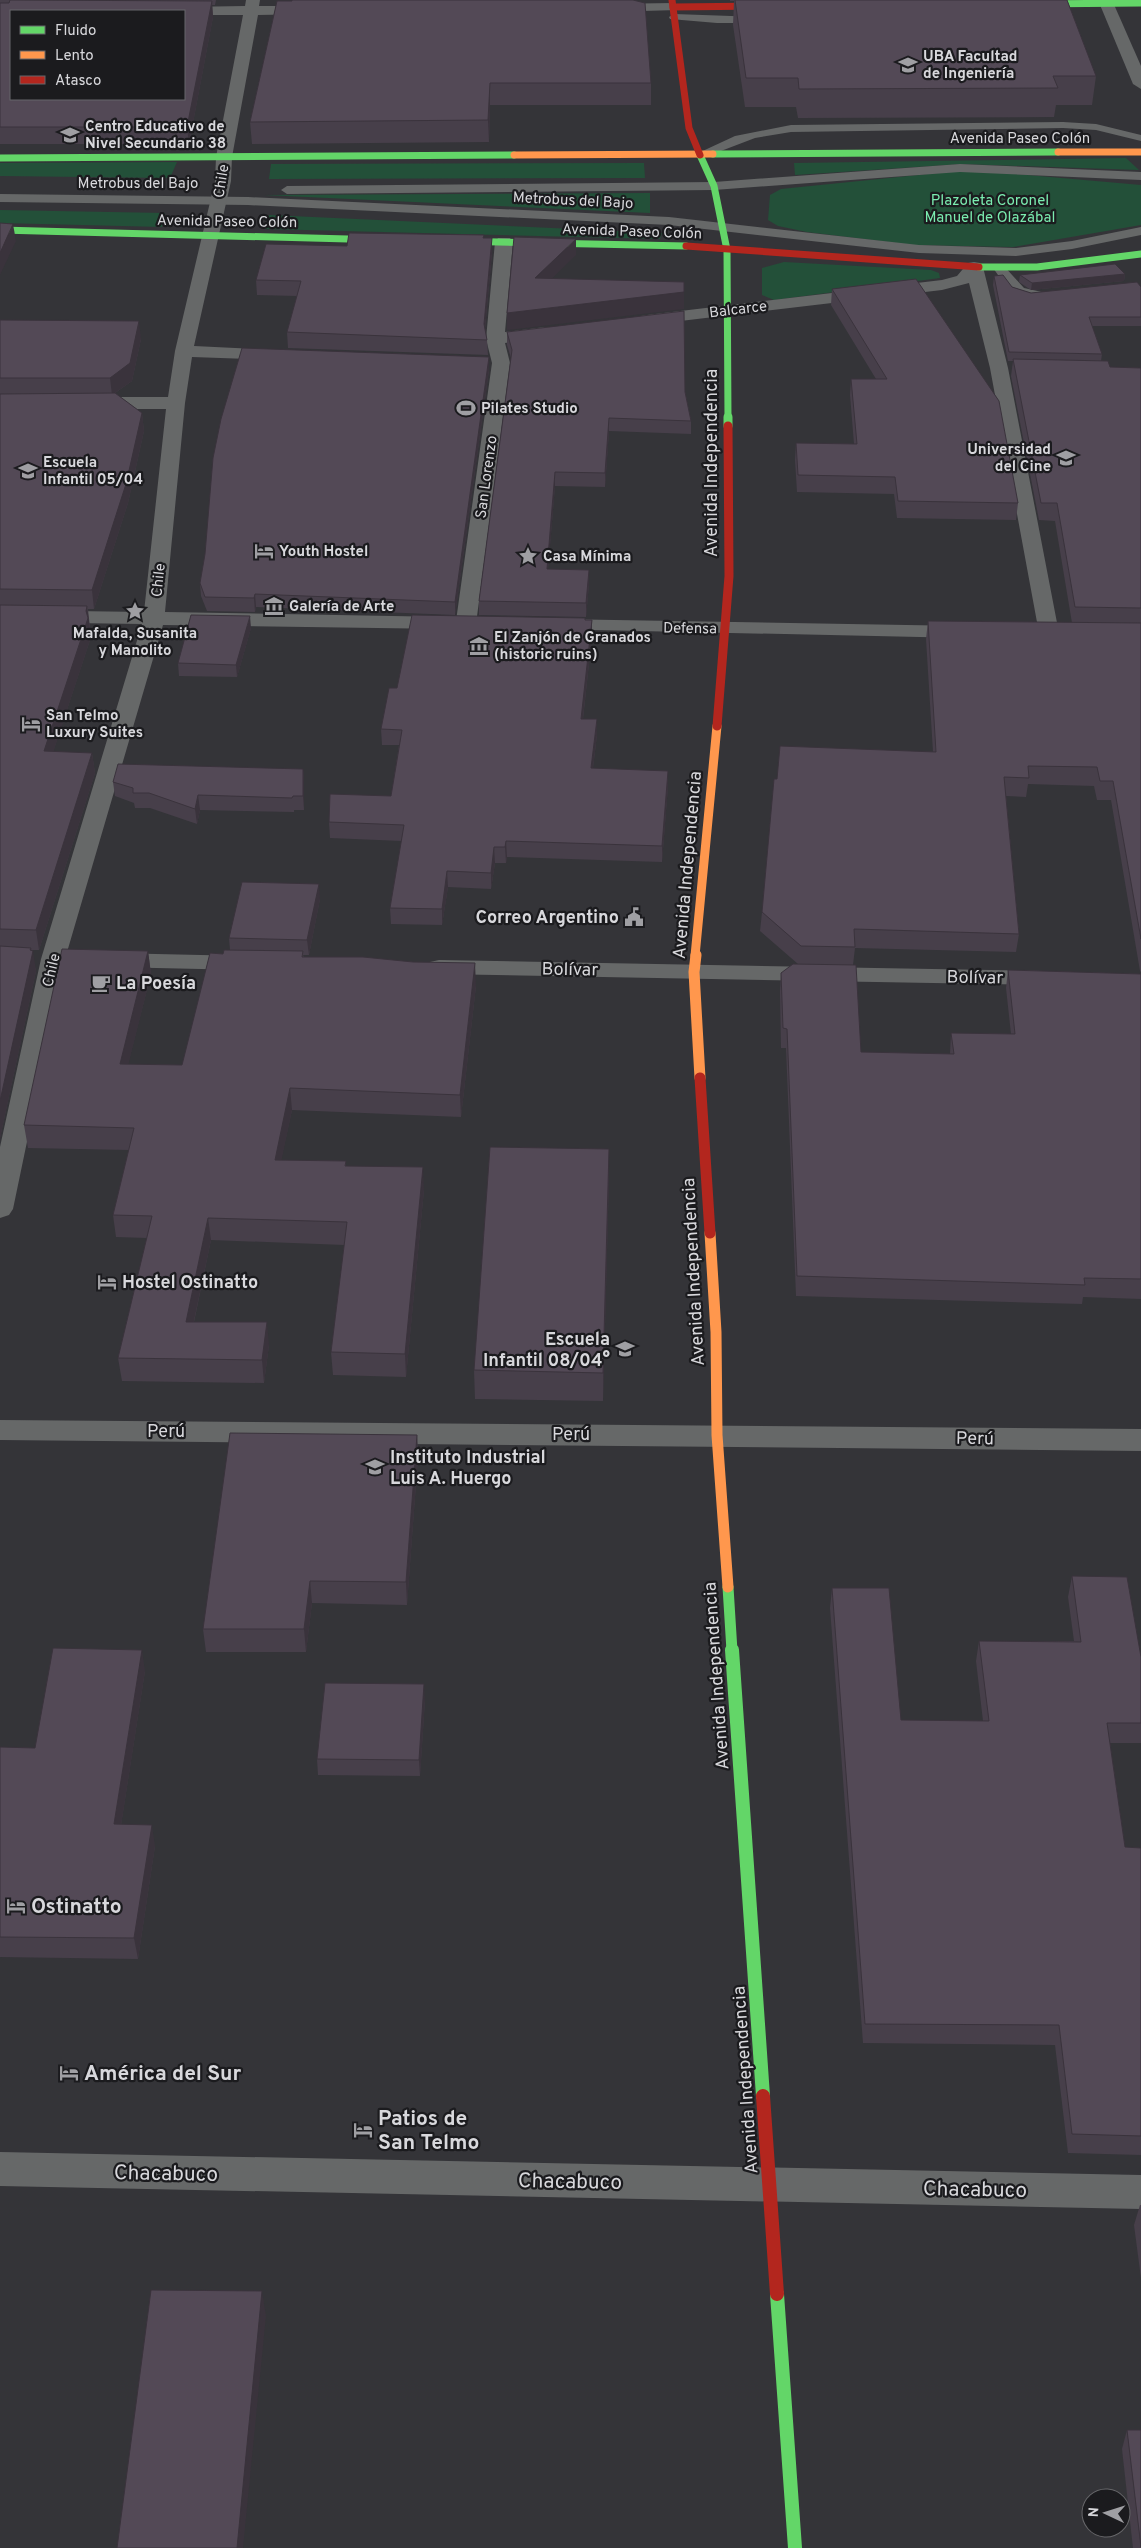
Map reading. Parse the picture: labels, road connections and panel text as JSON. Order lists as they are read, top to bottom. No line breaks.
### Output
{"streets":{"main road":["Avenida Paseo Colón","Avenida Independencia"],"street":["Chile","Balcarce","San Lorenzo","Defensa","Bolívar","Perú","Chacabuco"],"lane":["Metrobus del Bajo"]},"crossings":[["Avenida Paseo Colón","Chile"],["Avenida Paseo Colón","Balcarce"],["Avenida Paseo Colón","Avenida Independencia"],["Avenida Paseo Colón","San Lorenzo"],["Chile","Metrobus del Bajo"],["Chile","San Lorenzo"],["Metrobus del Bajo","Avenida Independencia"],["Balcarce","Avenida Independencia"],["Avenida Independencia","Defensa"],["Avenida Independencia","Bolívar"],["Avenida Independencia","Perú"],["Avenida Independencia","Chacabuco"]],"parks":["Plazoleta Coronel Manuel de Olazábal"],"places":{"school or university":["UBA Facultad de Ingeniería","Centro Educativo de Nivel Secundario 38","Universidad del Cine","Escuela Infantil 05/04","Escuela Infantil 08/04°","Instituto Industrial Luis A. Huergo"],"sports":["Pilates Studio"],"hotel":["Youth Hostel","San Telmo Luxury Suites","Hostel Ostinatto","Ostinatto","América del Sur","Patios de San Telmo"],"place":["Casa Mínima","Mafalda, Susanita y Manolito"],"museum":["Galería de Arte","El Zanjón de Granados (historic ruins)"],"public building":["Correo Argentino"],"cafe":["La Poesía"]},"legend":["Fluido","Lento","Atasco"],"north":"left"}
